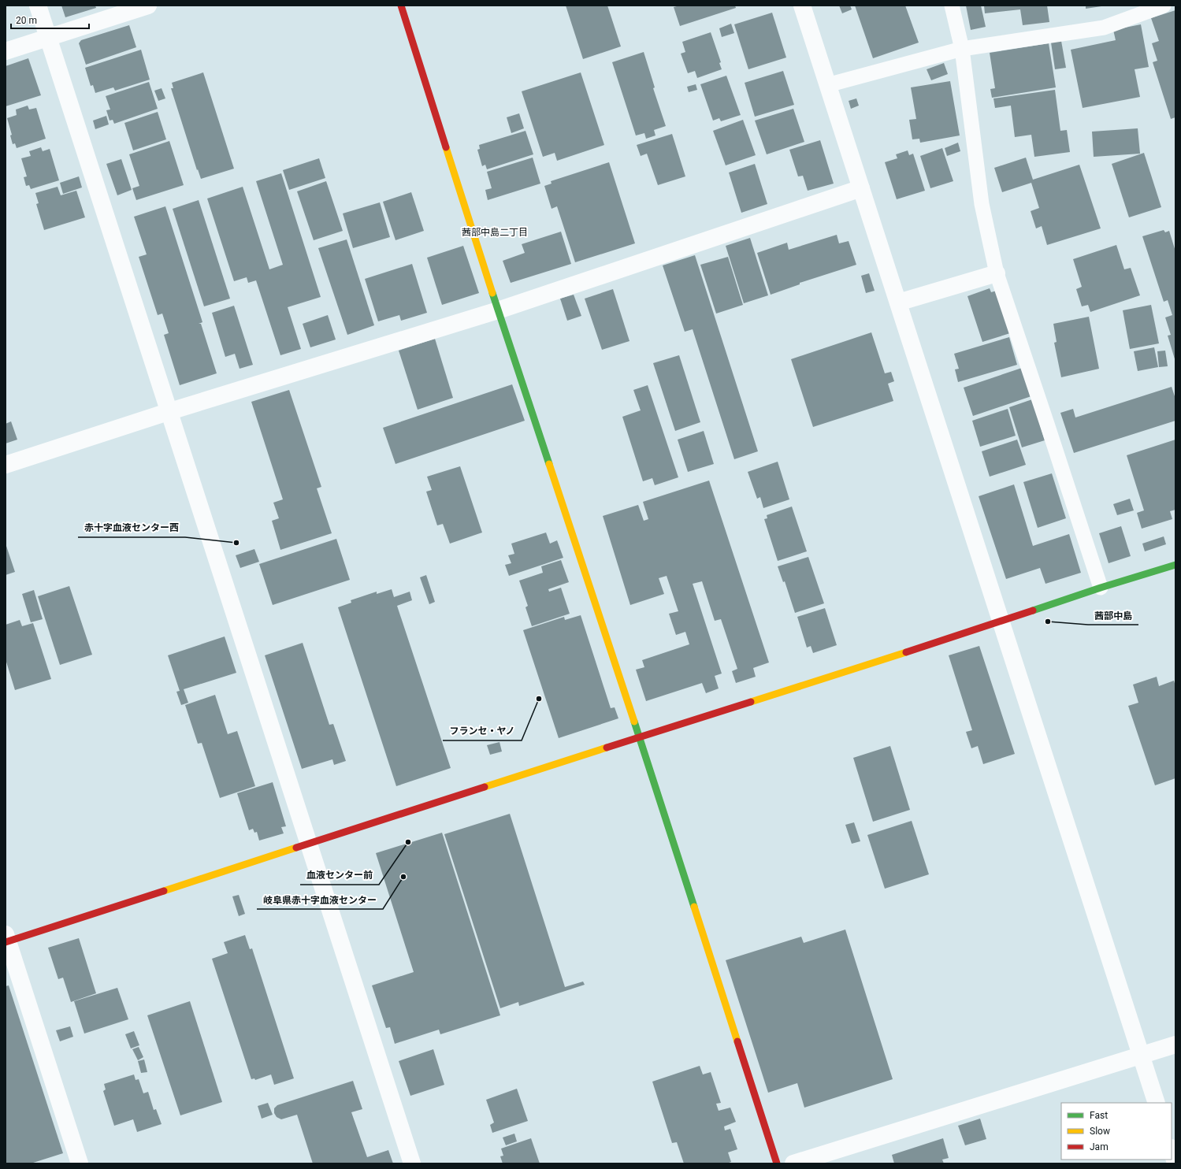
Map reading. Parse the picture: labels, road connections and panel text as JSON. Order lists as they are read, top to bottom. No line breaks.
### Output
{"districts":["茜部中島二丁目"],"places":["赤十字血液センター西","茜部中島","フランセ・ヤノ","血液センター前","岐阜県赤十字血液センター"],"legend":["Fast","Slow","Jam"],"scale_bar":"20 m"}
